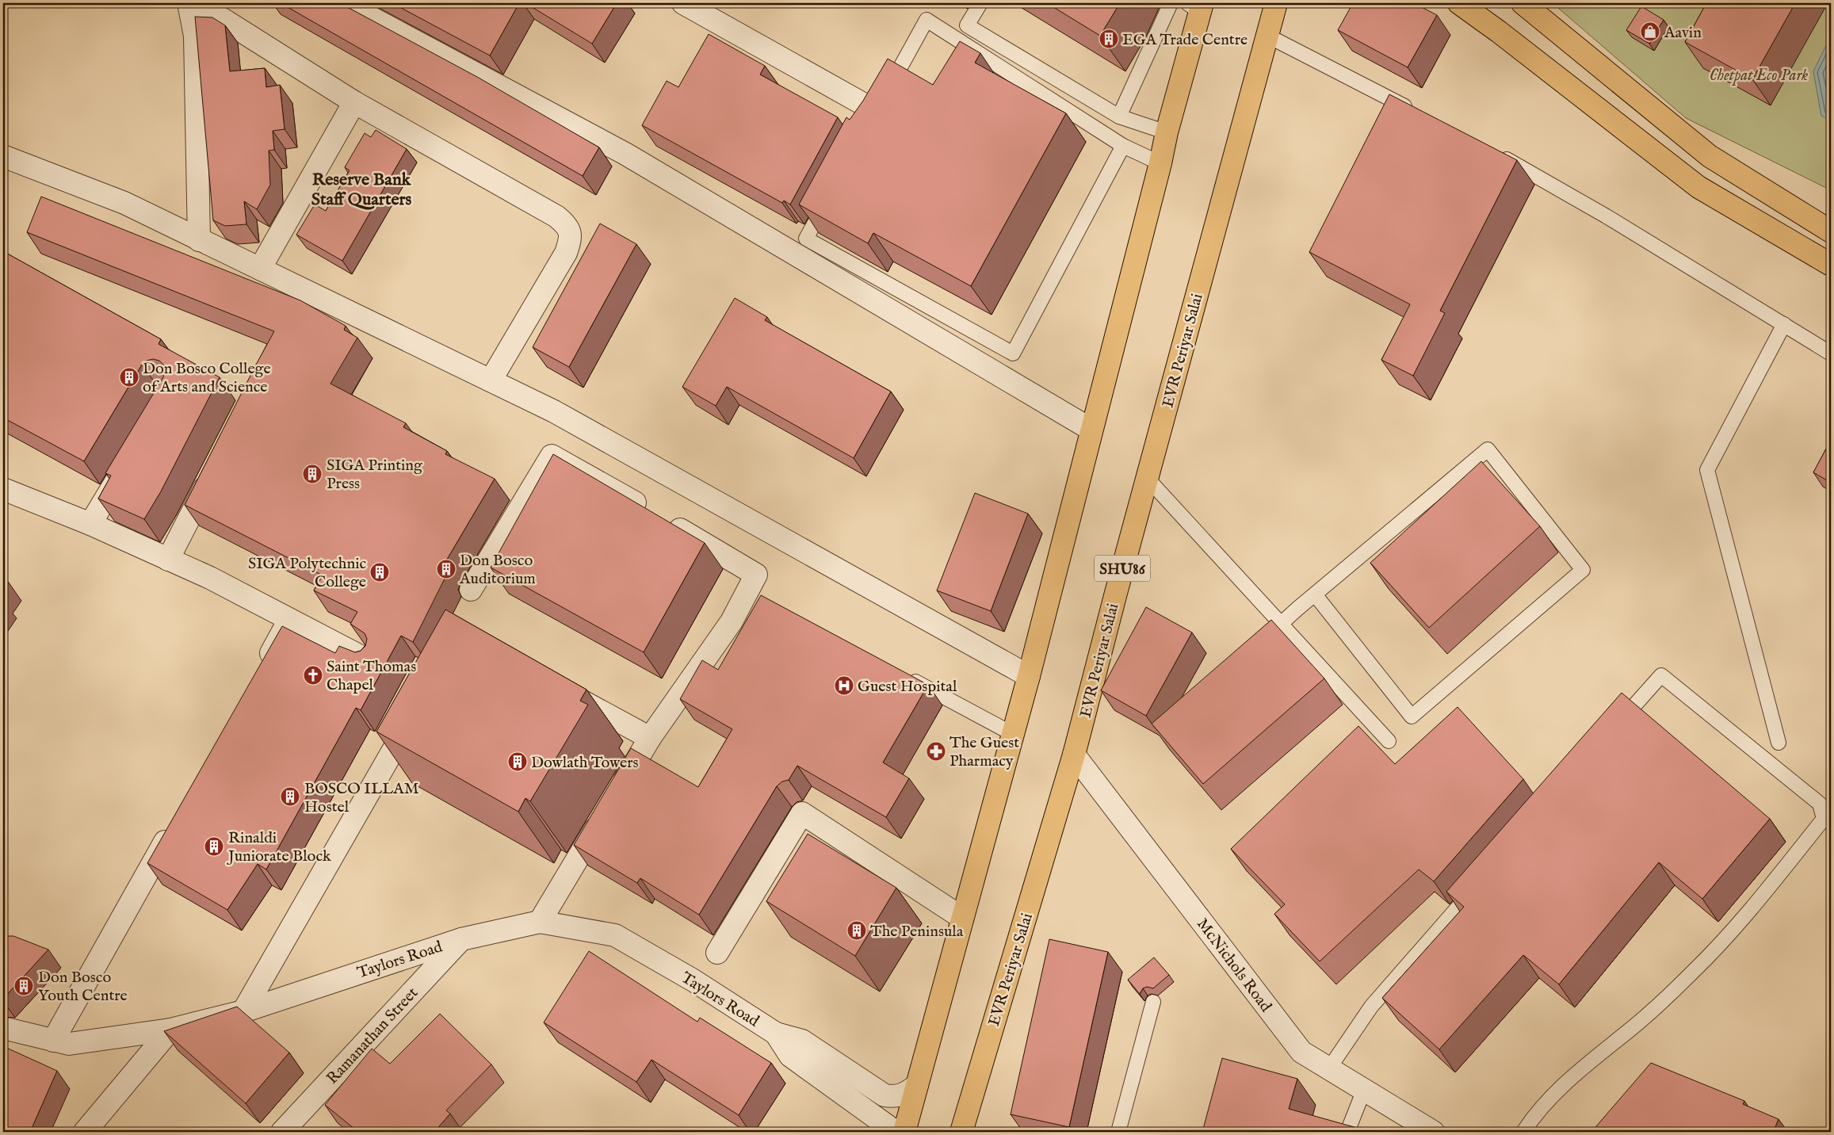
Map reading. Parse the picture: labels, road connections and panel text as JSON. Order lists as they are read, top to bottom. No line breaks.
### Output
{"streets":{"main road":["EVR Periyar Salai","SHU86"],"street":["Taylors Road","McNichols Road","Ramanathan Street"]},"crossings":[["EVR Periyar Salai","McNichols Road"],["Taylors Road","Ramanathan Street"]],"districts":["Reserve Bank Staff Quarters"],"parks":["Chetpat Eco Park"],"places":{"shop":["Aavin"],"building":["EGA Trade Centre","Don Bosco College of Arts and Science","SIGA Printing Press","Don Bosco Auditorium","SIGA Polytechnic College","Dowlath Towers","BOSCO ILLAM Hostel","Rinaldi Juniorate Block","The Peninsula","Don Bosco Youth Centre"],"church":["Saint Thomas Chapel"],"hospital":["Guest Hospital"],"pharmacy":["The Guest Pharmacy"]}}
